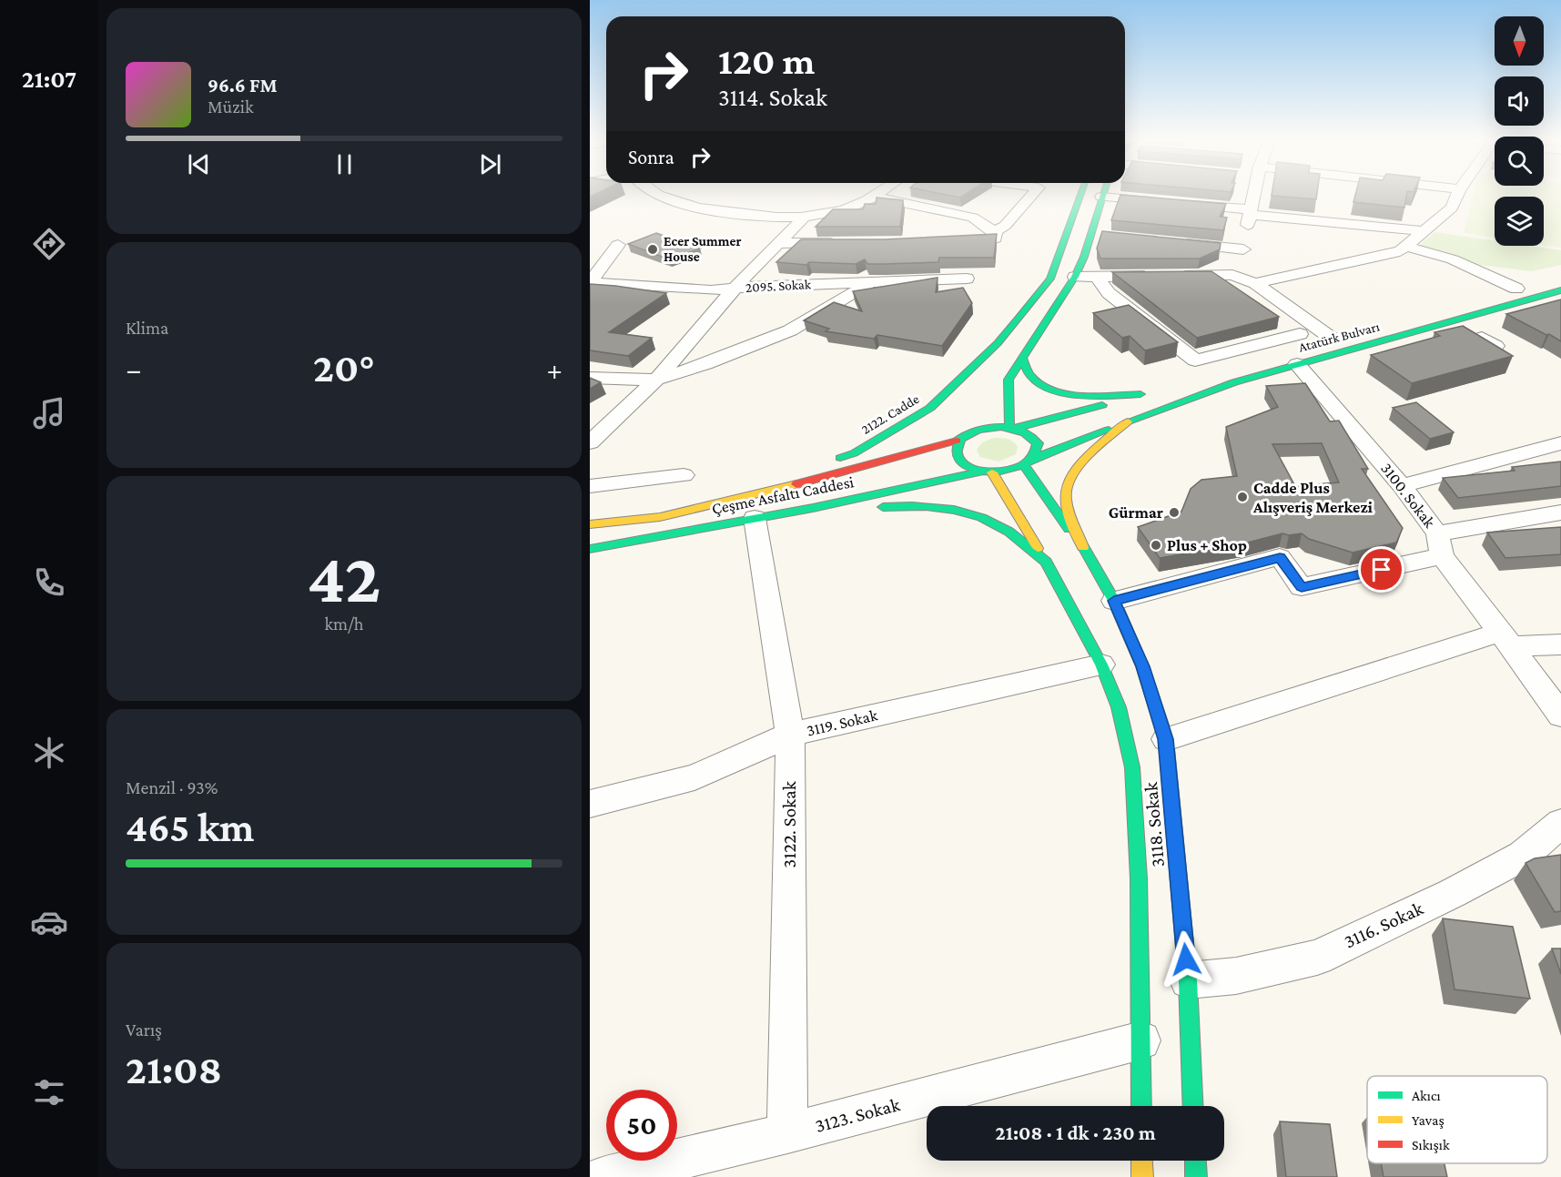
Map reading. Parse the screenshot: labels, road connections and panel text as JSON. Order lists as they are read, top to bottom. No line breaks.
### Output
{"streets":{"main road":["Atatürk Bulvarı","2122. Cadde","Çeşme Asfaltı Caddesi","3118. Sokak"],"street":["2095. Sokak","3100. Sokak","3119. Sokak","3122. Sokak","3116. Sokak","3123. Sokak"]},"crossings":[["Atatürk Bulvarı","Çeşme Asfaltı Caddesi"],["Atatürk Bulvarı","3100. Sokak"],["Çeşme Asfaltı Caddesi","3122. Sokak"],["Çeşme Asfaltı Caddesi","3118. Sokak"],["3119. Sokak","3122. Sokak"],["3119. Sokak","3118. Sokak"],["3122. Sokak","3123. Sokak"],["3118. Sokak","3116. Sokak"],["3118. Sokak","3123. Sokak"]],"places":["Ecer Summer House","Cadde Plus Alışveriş Merkezi","Gürmar","Plus + Shop"],"legend":["Akıcı","Yavaş","Sıkışık"],"north":"bottom","page":{"tabs":"21:07","turn":["120 m","3114. Sokak"],"song":["96.6 FM","Müzik"],"then":"Sonra","tile":["Klima",["42","km/h"],["Menzil · 93%","465 km"],["Varış","21:08"]],"heat":["−","20°","+"],"limit":"50","trip":"21:08 · 1 dk · 230 m"}}
